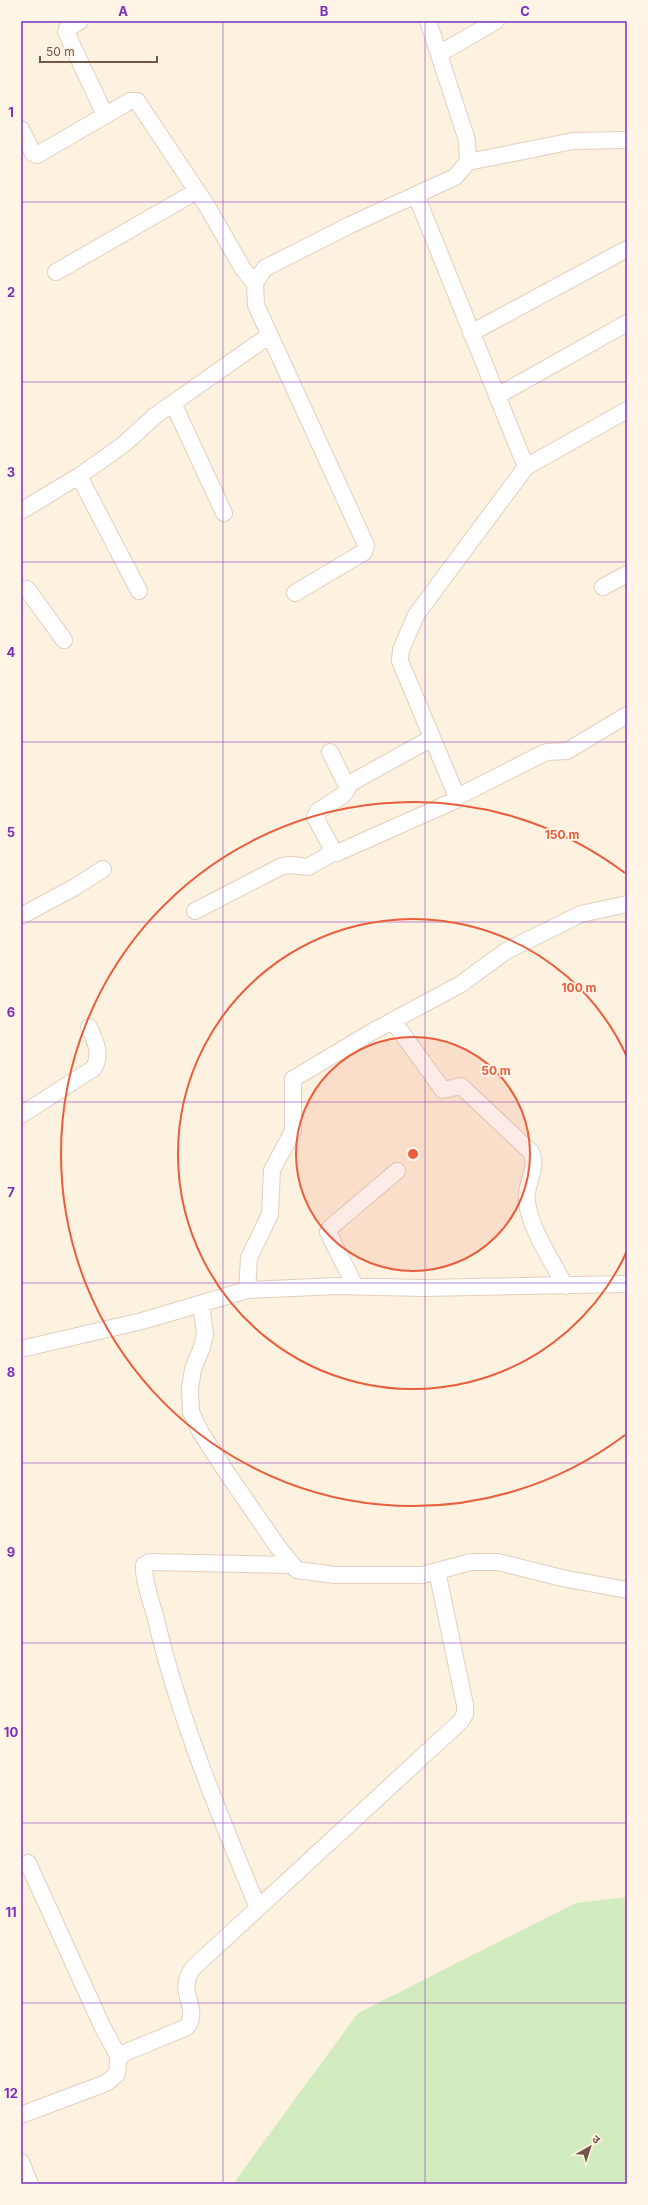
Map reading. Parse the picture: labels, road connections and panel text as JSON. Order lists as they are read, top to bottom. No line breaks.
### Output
{"scale_bar":"50 m","north":"top right","grid":{"columns":["A","B","C"],"rows":["1","2","3","4","5","6","7","8","9","10","11","12"]},"rings":["150 m","100 m","50 m"]}
